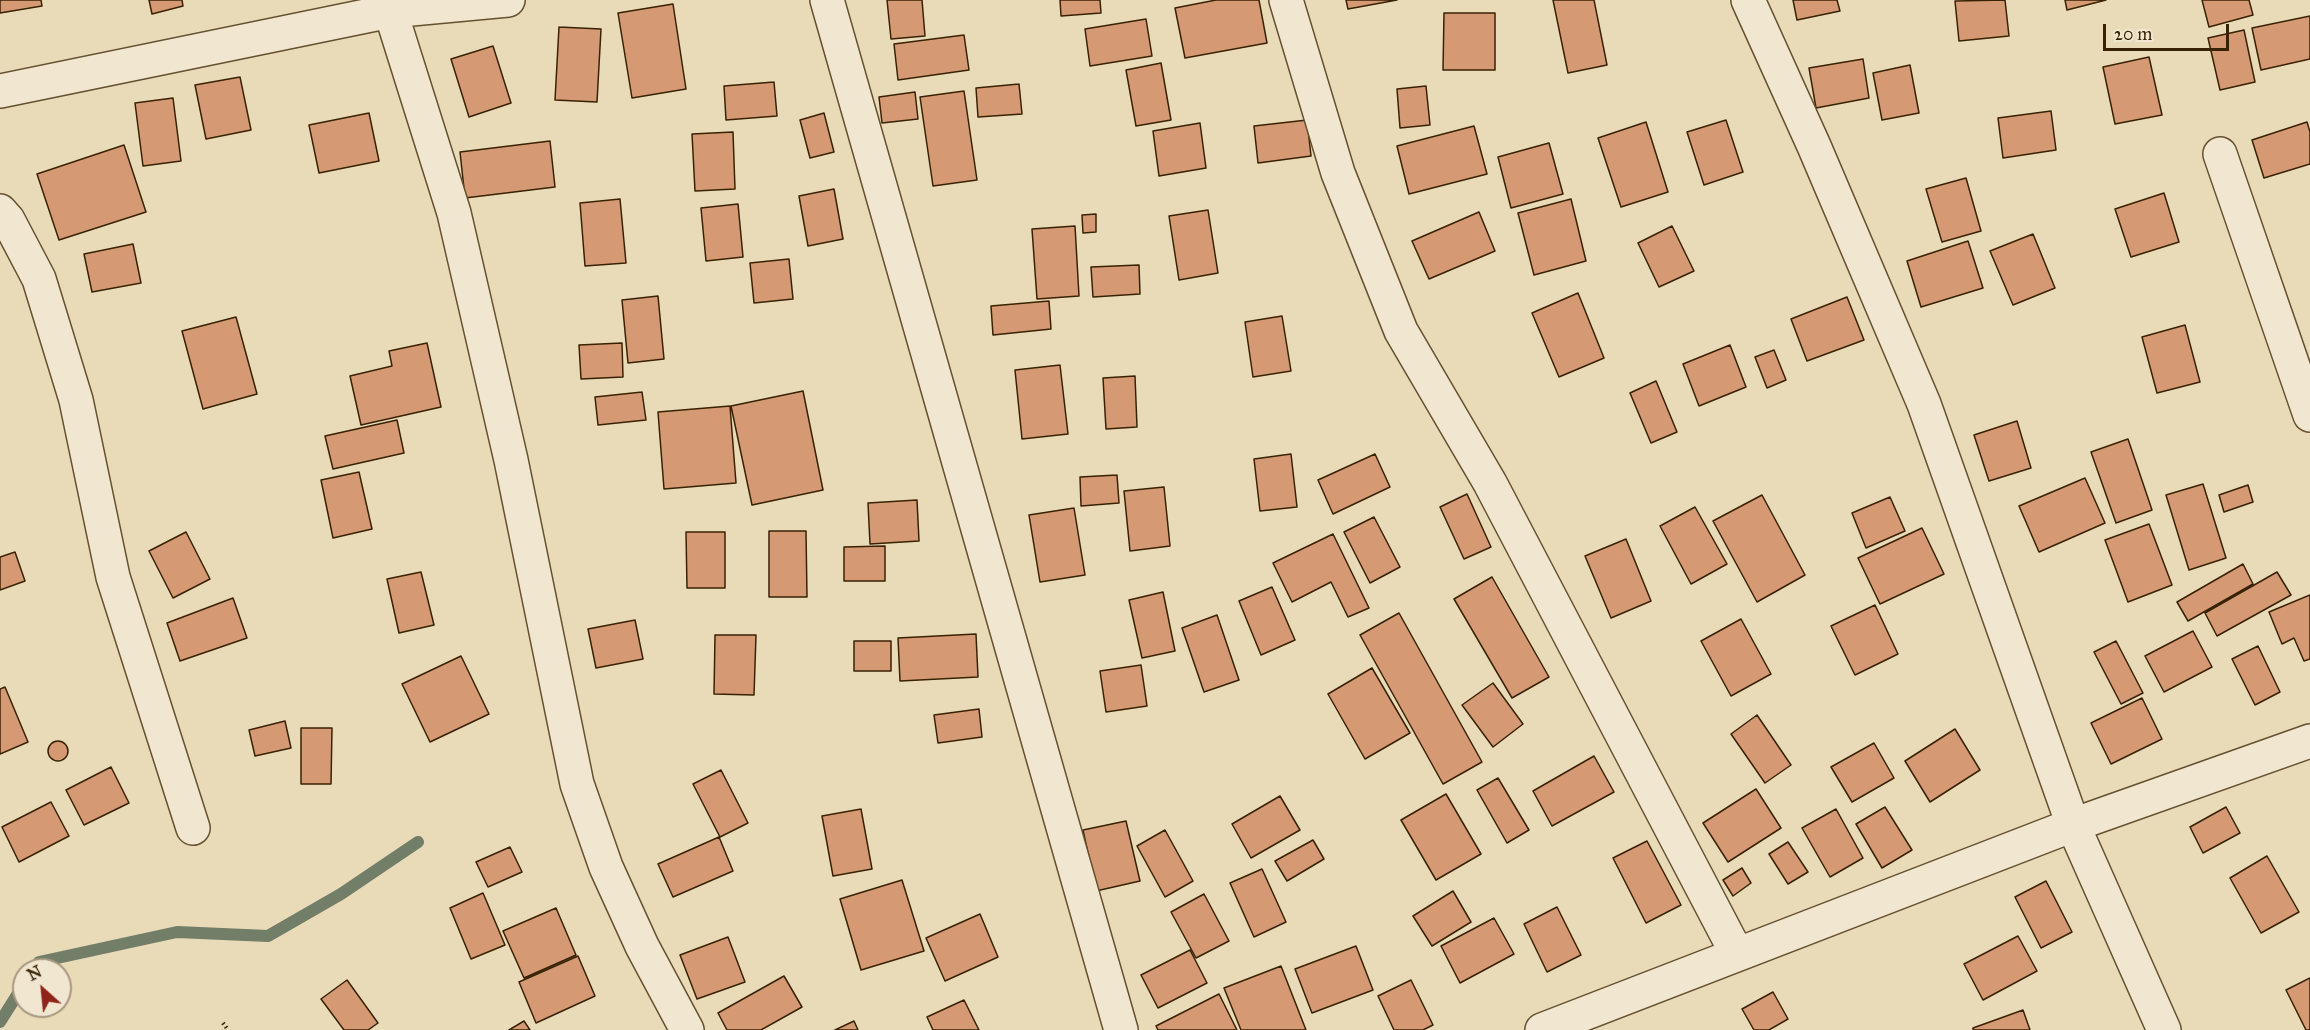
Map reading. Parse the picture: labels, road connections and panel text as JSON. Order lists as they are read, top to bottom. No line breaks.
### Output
{"scale_bar":"20 m","north":"top left"}
